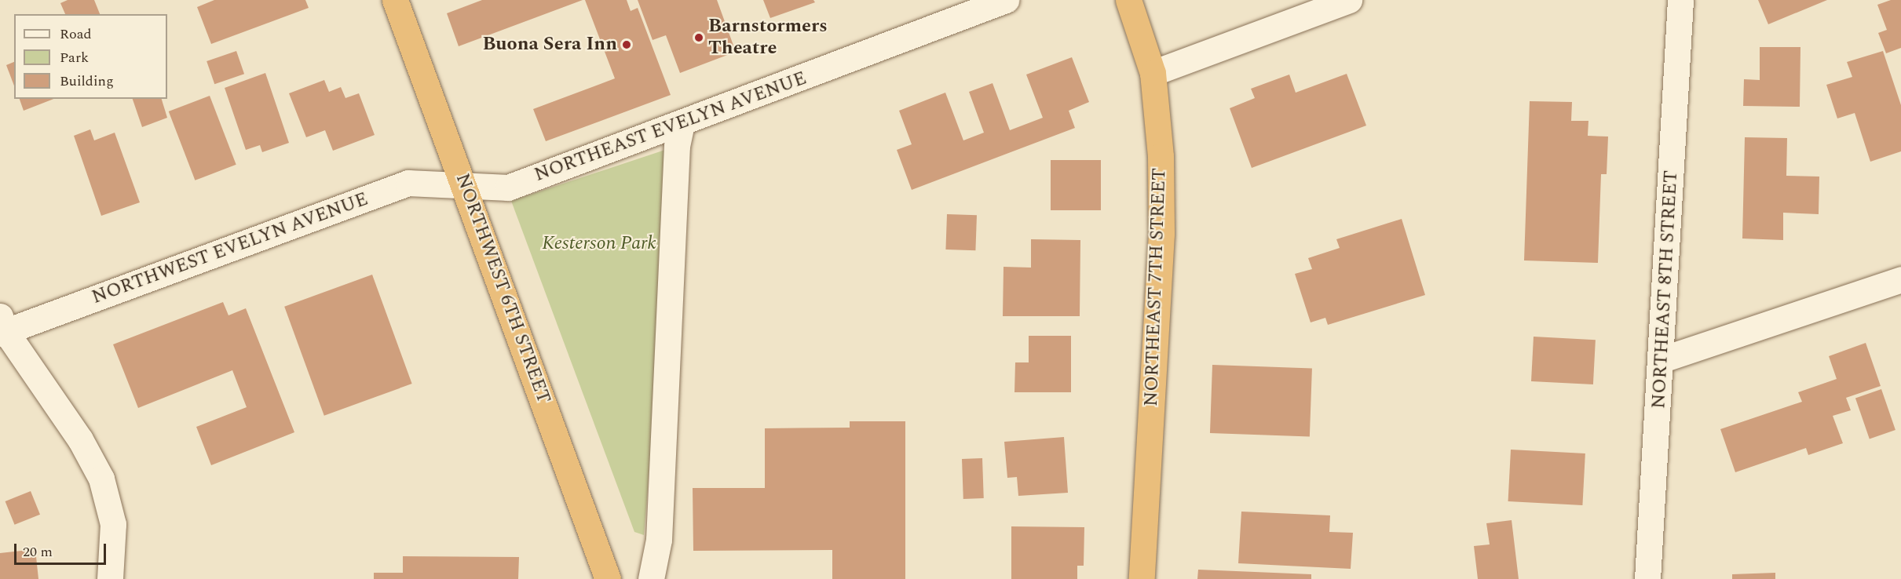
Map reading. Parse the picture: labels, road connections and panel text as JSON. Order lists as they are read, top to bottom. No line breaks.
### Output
{"streets":{"highway":["NORTHEAST 7TH STREET","NORTHWEST 6TH STREET"],"street":["NORTHEAST EVELYN AVENUE","NORTHWEST EVELYN AVENUE","NORTHEAST 8TH STREET"]},"crossings":[["NORTHEAST EVELYN AVENUE","NORTHWEST EVELYN AVENUE"],["NORTHEAST EVELYN AVENUE","NORTHWEST 6TH STREET"],["NORTHWEST EVELYN AVENUE","NORTHWEST 6TH STREET"]],"parks":["Kesterson Park"],"places":["Barnstormers Theatre","Buona Sera Inn"],"legend":["Road","Park","Building"],"scale_bar":"20 m"}
